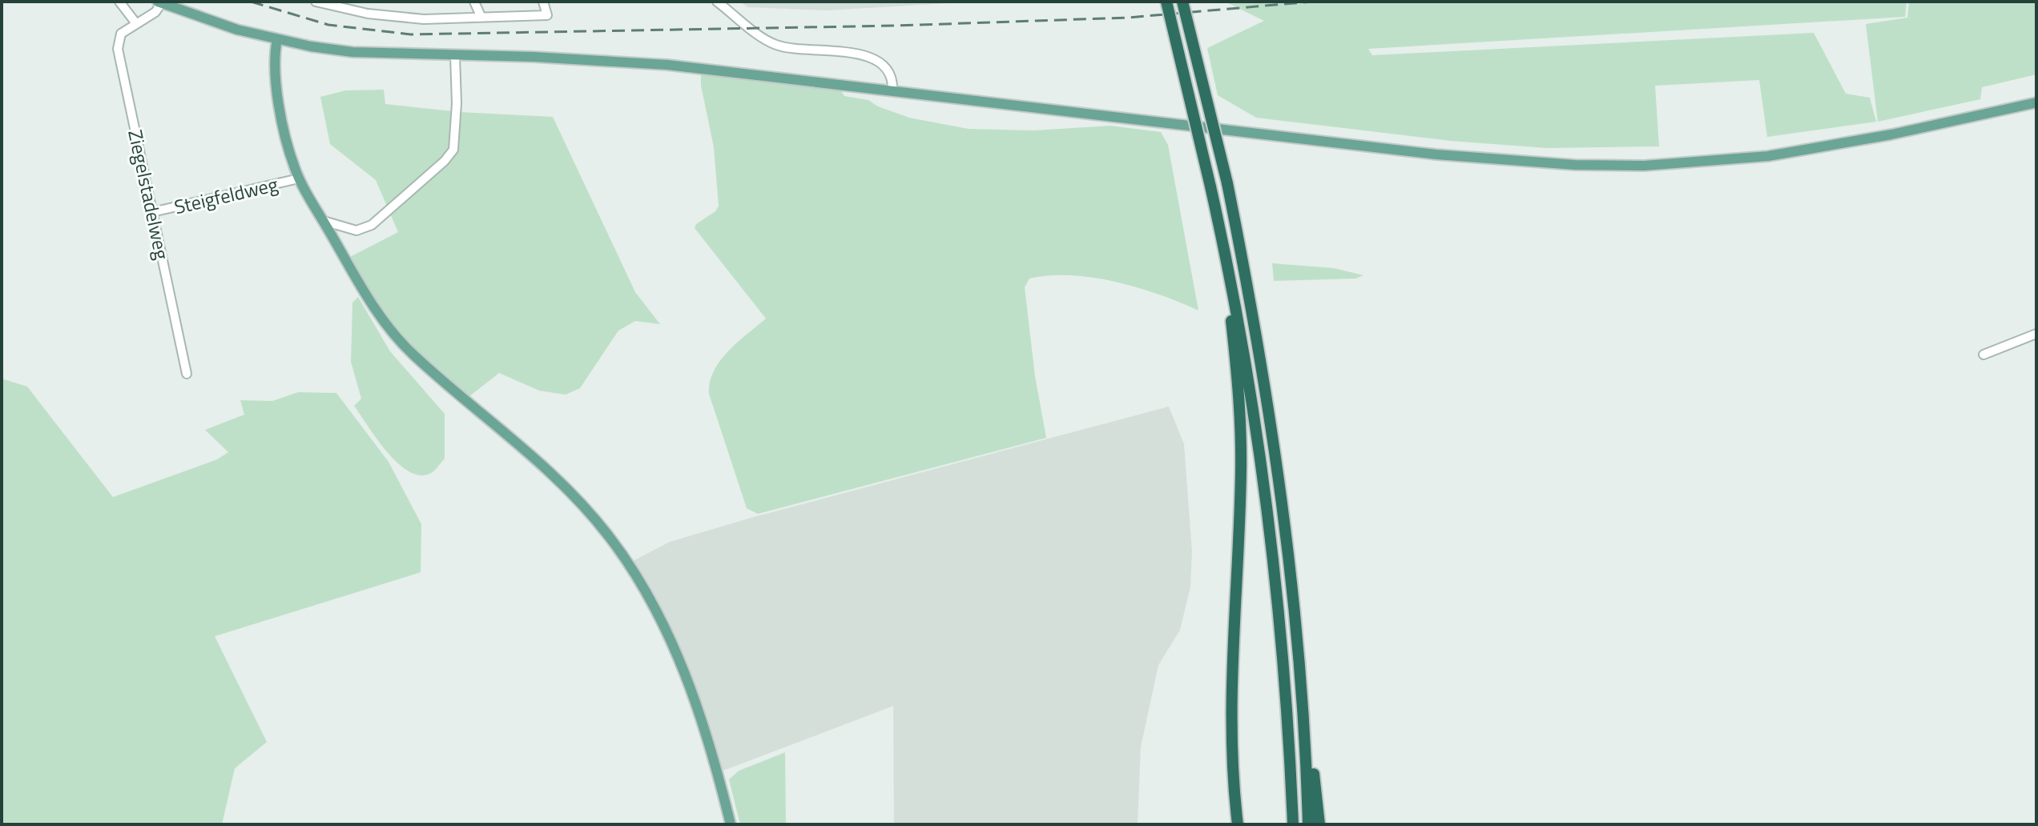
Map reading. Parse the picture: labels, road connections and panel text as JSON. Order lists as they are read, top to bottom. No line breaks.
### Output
{"streets":{"street":["Ziegelstadelweg","Steigfeldweg"]},"crossings":[["Ziegelstadelweg","Steigfeldweg"]]}
